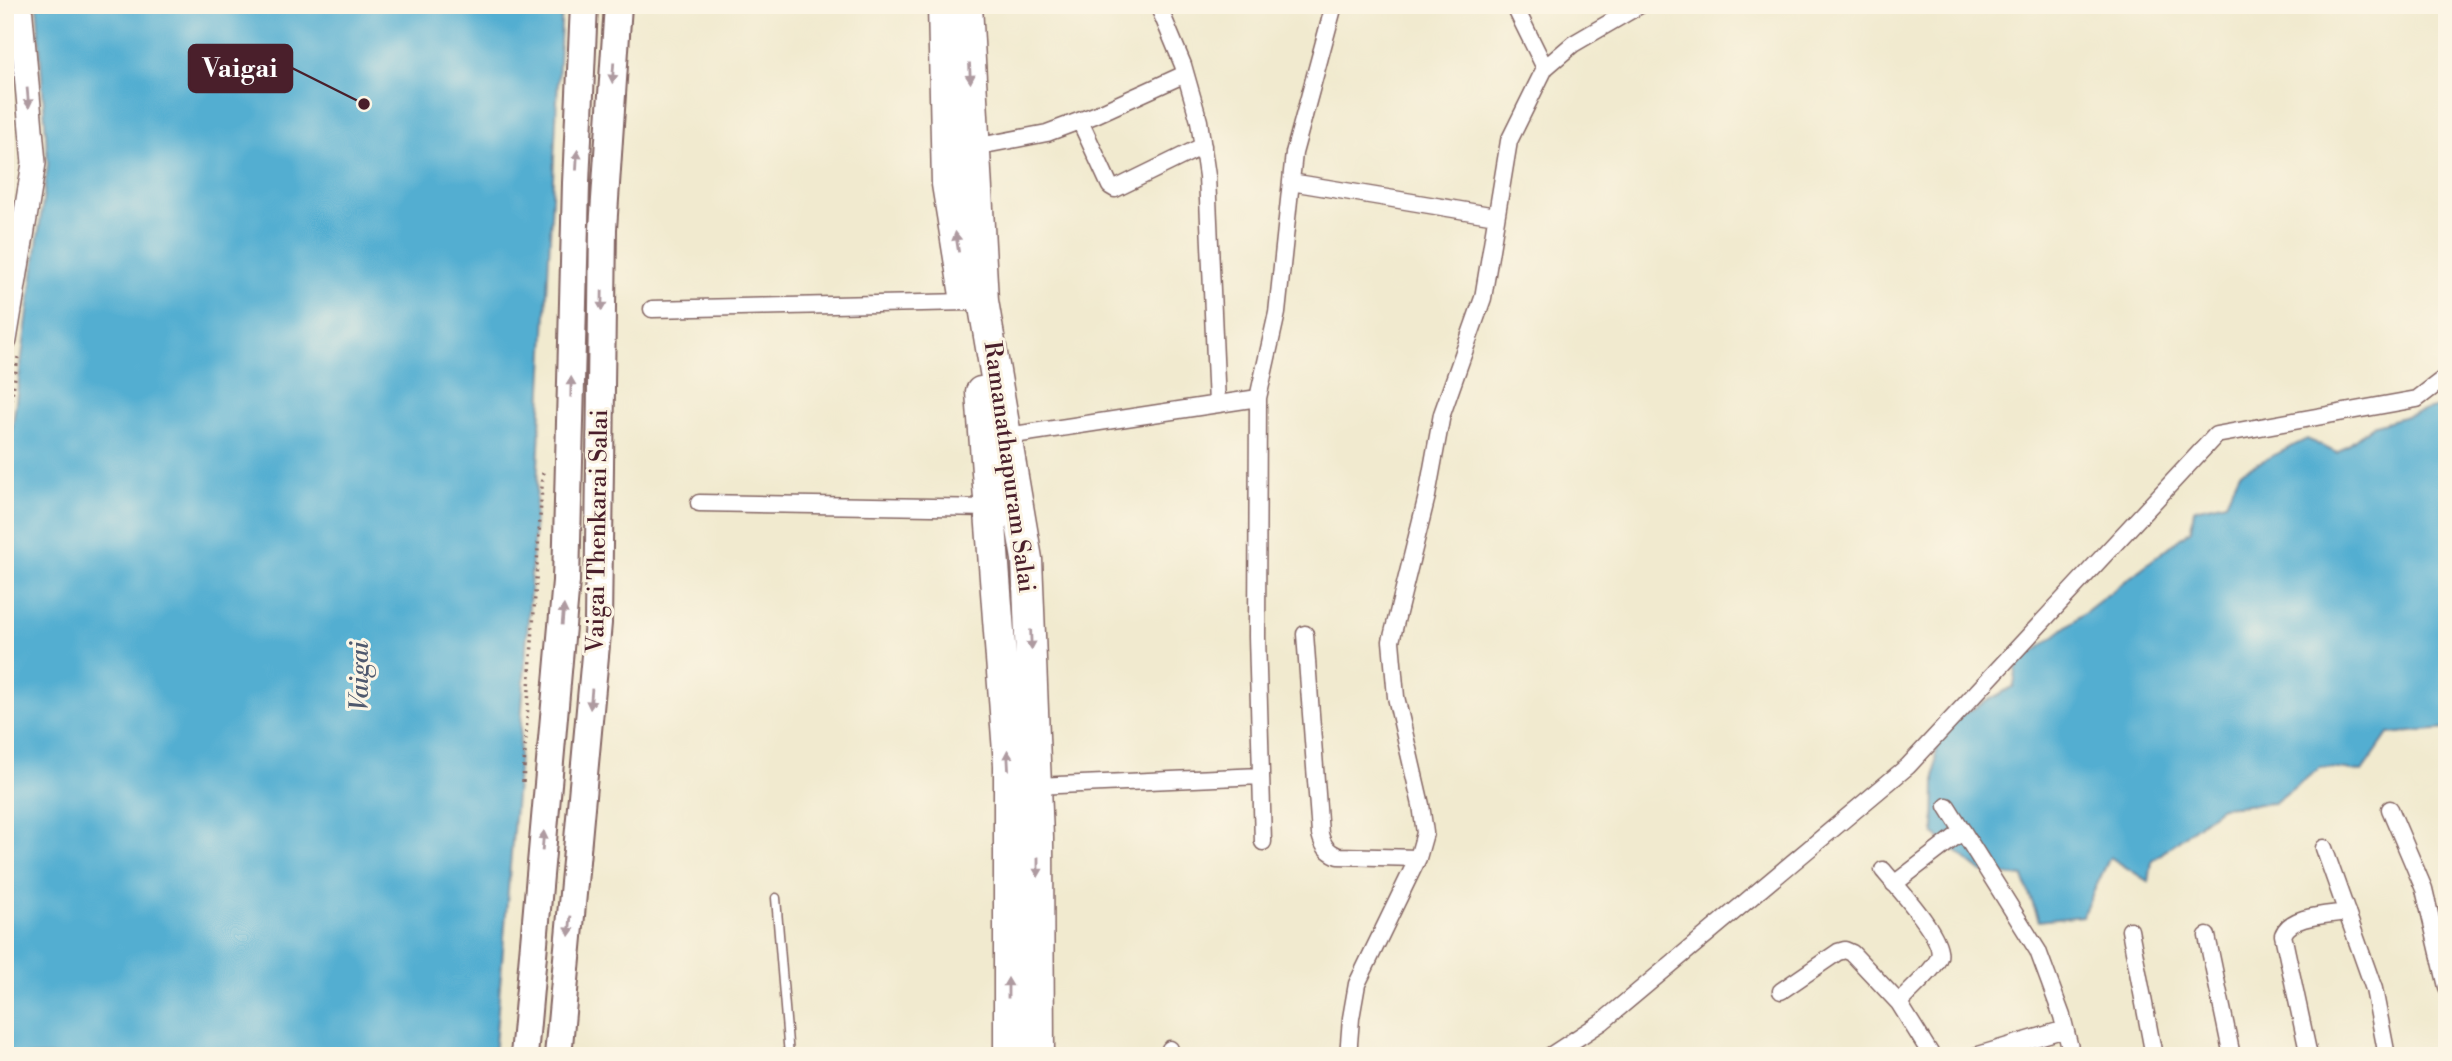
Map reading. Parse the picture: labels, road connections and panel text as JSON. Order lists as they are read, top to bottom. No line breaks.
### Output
{"streets":{"highway":["Ramanathapuram Salai"],"main road":["Vaigai Thenkarai Salai"]},"water":["Vaigai"],"places":["Vaigai"]}
